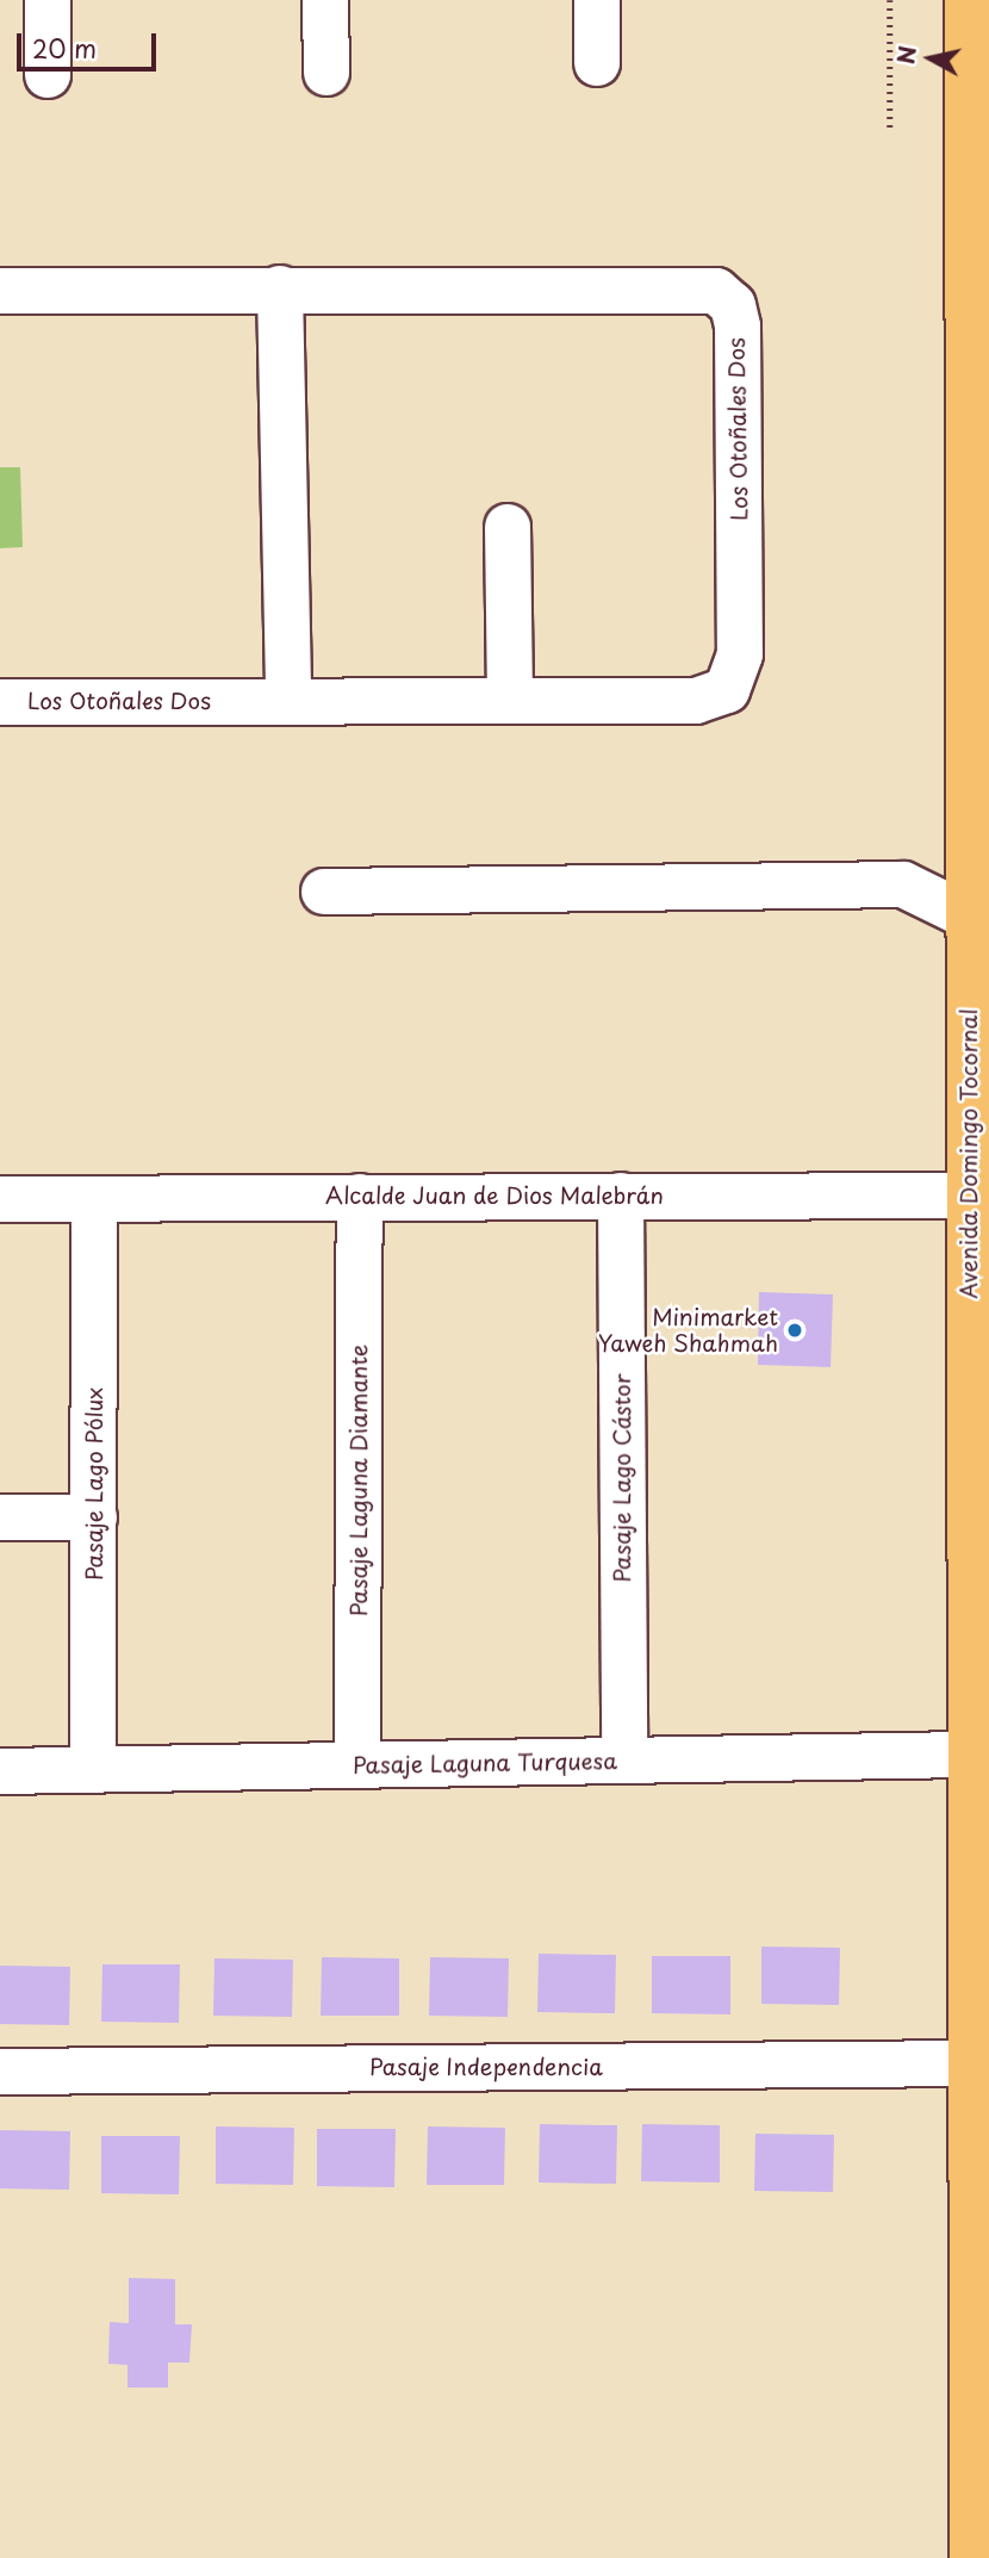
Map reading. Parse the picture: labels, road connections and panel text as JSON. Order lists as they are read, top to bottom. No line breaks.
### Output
{"streets":{"main road":["Avenida Domingo Tocornal"],"street":["Los Otoñales Dos","Alcalde Juan de Dios Malebrán","Pasaje Lago Cástor","Pasaje Laguna Diamante","Pasaje Lago Pólux","Pasaje Laguna Turquesa","Pasaje Independencia"]},"crossings":[["Avenida Domingo Tocornal","Alcalde Juan de Dios Malebrán"],["Avenida Domingo Tocornal","Pasaje Laguna Turquesa"],["Avenida Domingo Tocornal","Pasaje Independencia"],["Alcalde Juan de Dios Malebrán","Pasaje Lago Cástor"],["Alcalde Juan de Dios Malebrán","Pasaje Laguna Diamante"],["Alcalde Juan de Dios Malebrán","Pasaje Lago Pólux"],["Pasaje Lago Cástor","Pasaje Laguna Turquesa"],["Pasaje Laguna Diamante","Pasaje Laguna Turquesa"],["Pasaje Lago Pólux","Pasaje Laguna Turquesa"]],"places":["Minimarket Yaweh Shahmah"],"scale_bar":"20 m","north":"left"}
